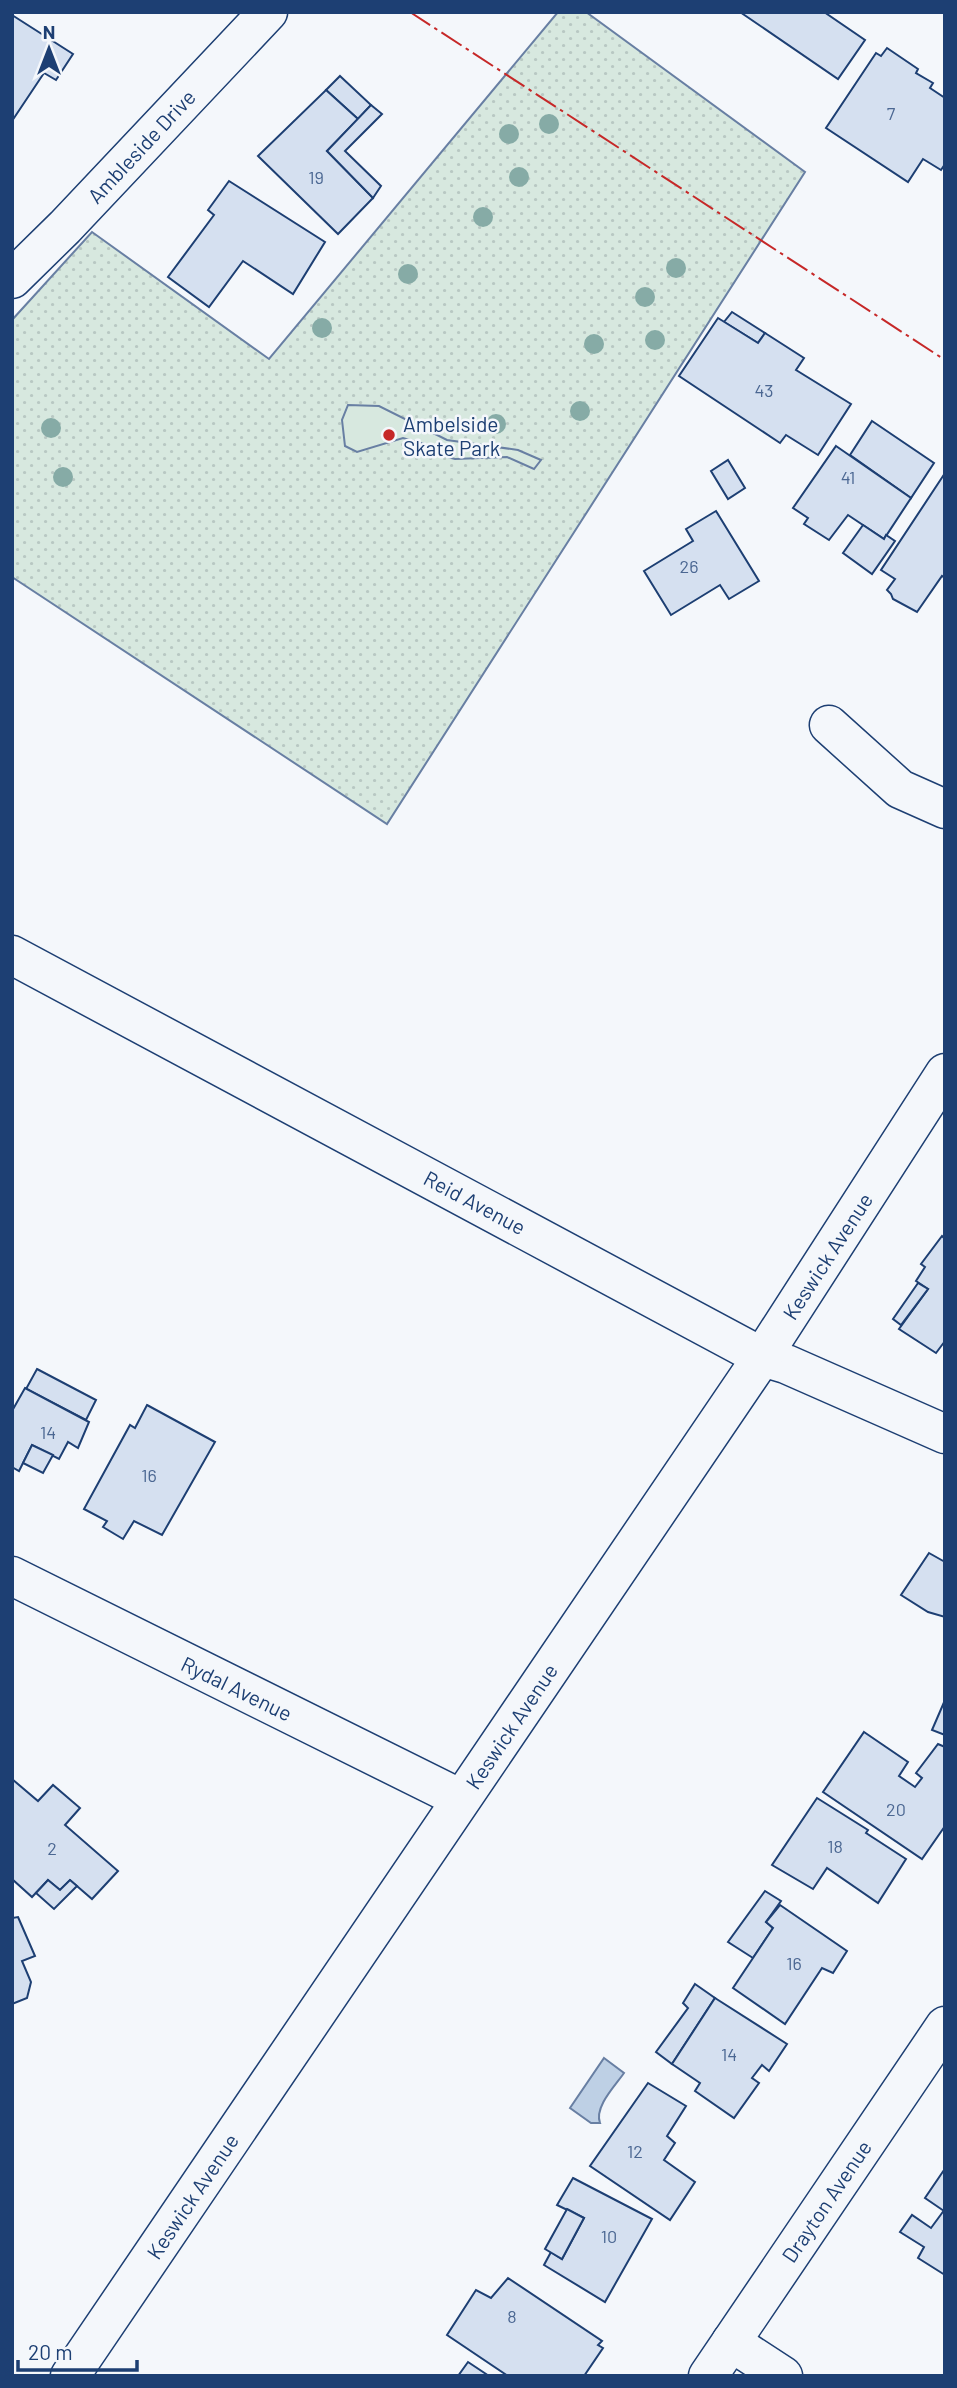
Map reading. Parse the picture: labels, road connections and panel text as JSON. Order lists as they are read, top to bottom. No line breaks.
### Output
{"streets":{"street":["Ambleside Drive","Reid Avenue","Keswick Avenue","Rydal Avenue","Drayton Avenue"]},"crossings":[["Reid Avenue","Keswick Avenue"],["Keswick Avenue","Rydal Avenue"]],"places":["Ambelside Skate Park"],"house_numbers":["7","19","43","41","26","14","16","20","18","2","16","14","12","10","8"],"scale_bar":"20 m","north":"top"}
